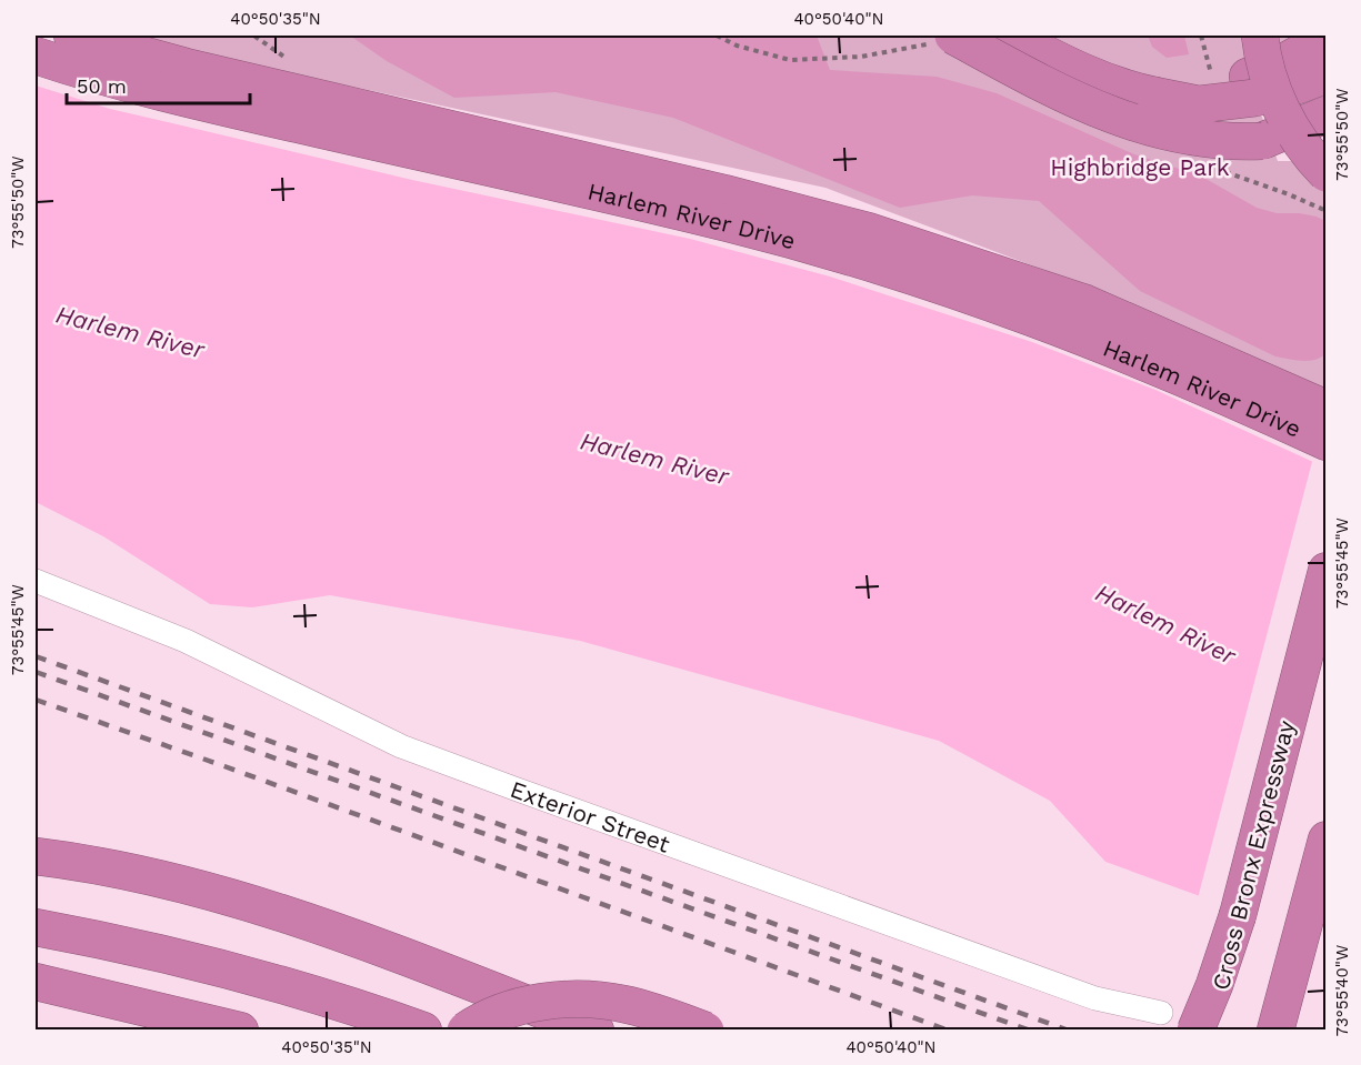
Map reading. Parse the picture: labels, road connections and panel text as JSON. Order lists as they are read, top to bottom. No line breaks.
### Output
{"streets":{"highway":["Harlem River Drive","Cross Bronx Expressway"],"street":["Exterior Street"]},"water":["Harlem River"],"parks":["Highbridge Park"],"scale_bar":"50 m","coordinates":["40°50'35\"N","40°50'40\"N","73°55'50\"W","73°55'45\"W","73°55'40\"W"]}
